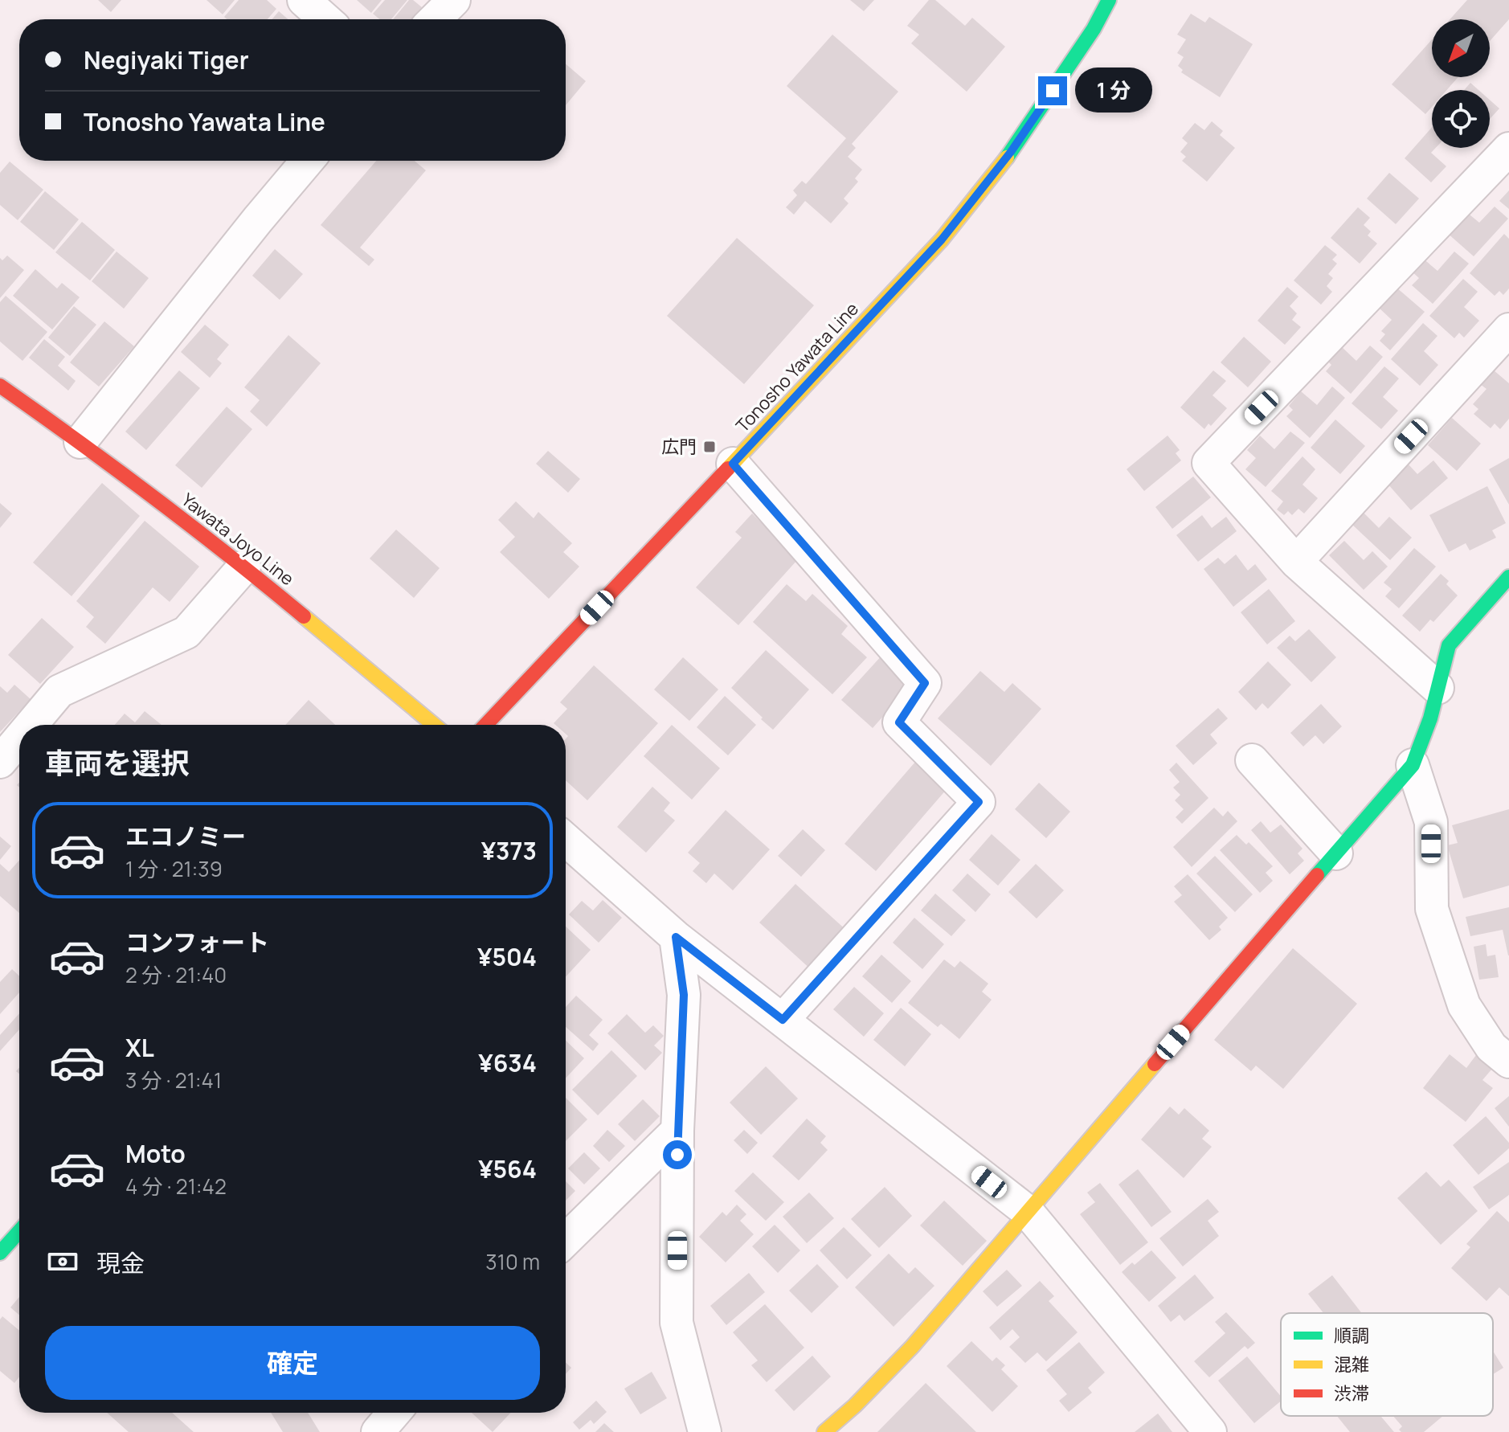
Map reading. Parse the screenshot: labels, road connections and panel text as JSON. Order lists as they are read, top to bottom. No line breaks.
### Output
{"streets":{"main road":["Tonosho Yawata Line","Yawata Joyo Line"]},"places":{"transit":["広門"]},"legend":["順調","混雑","渋滞"],"north":"bottom left","page":{"banner":["Negiyaki Tiger","Tonosho Yawata Line"],"bubble":"1 分","heading":"車両を選択","list":[{"name":"エコノミー","note":"1 分 · 21:39","value":"¥373"},{"name":"コンフォート","note":"2 分 · 21:40","value":"¥504"},{"name":"XL","note":"3 分 · 21:41","value":"¥634"},{"name":"Moto","note":"4 分 · 21:42","value":"¥564"}],"pay":["現金","310 m"],"buttons":"確定"}}
